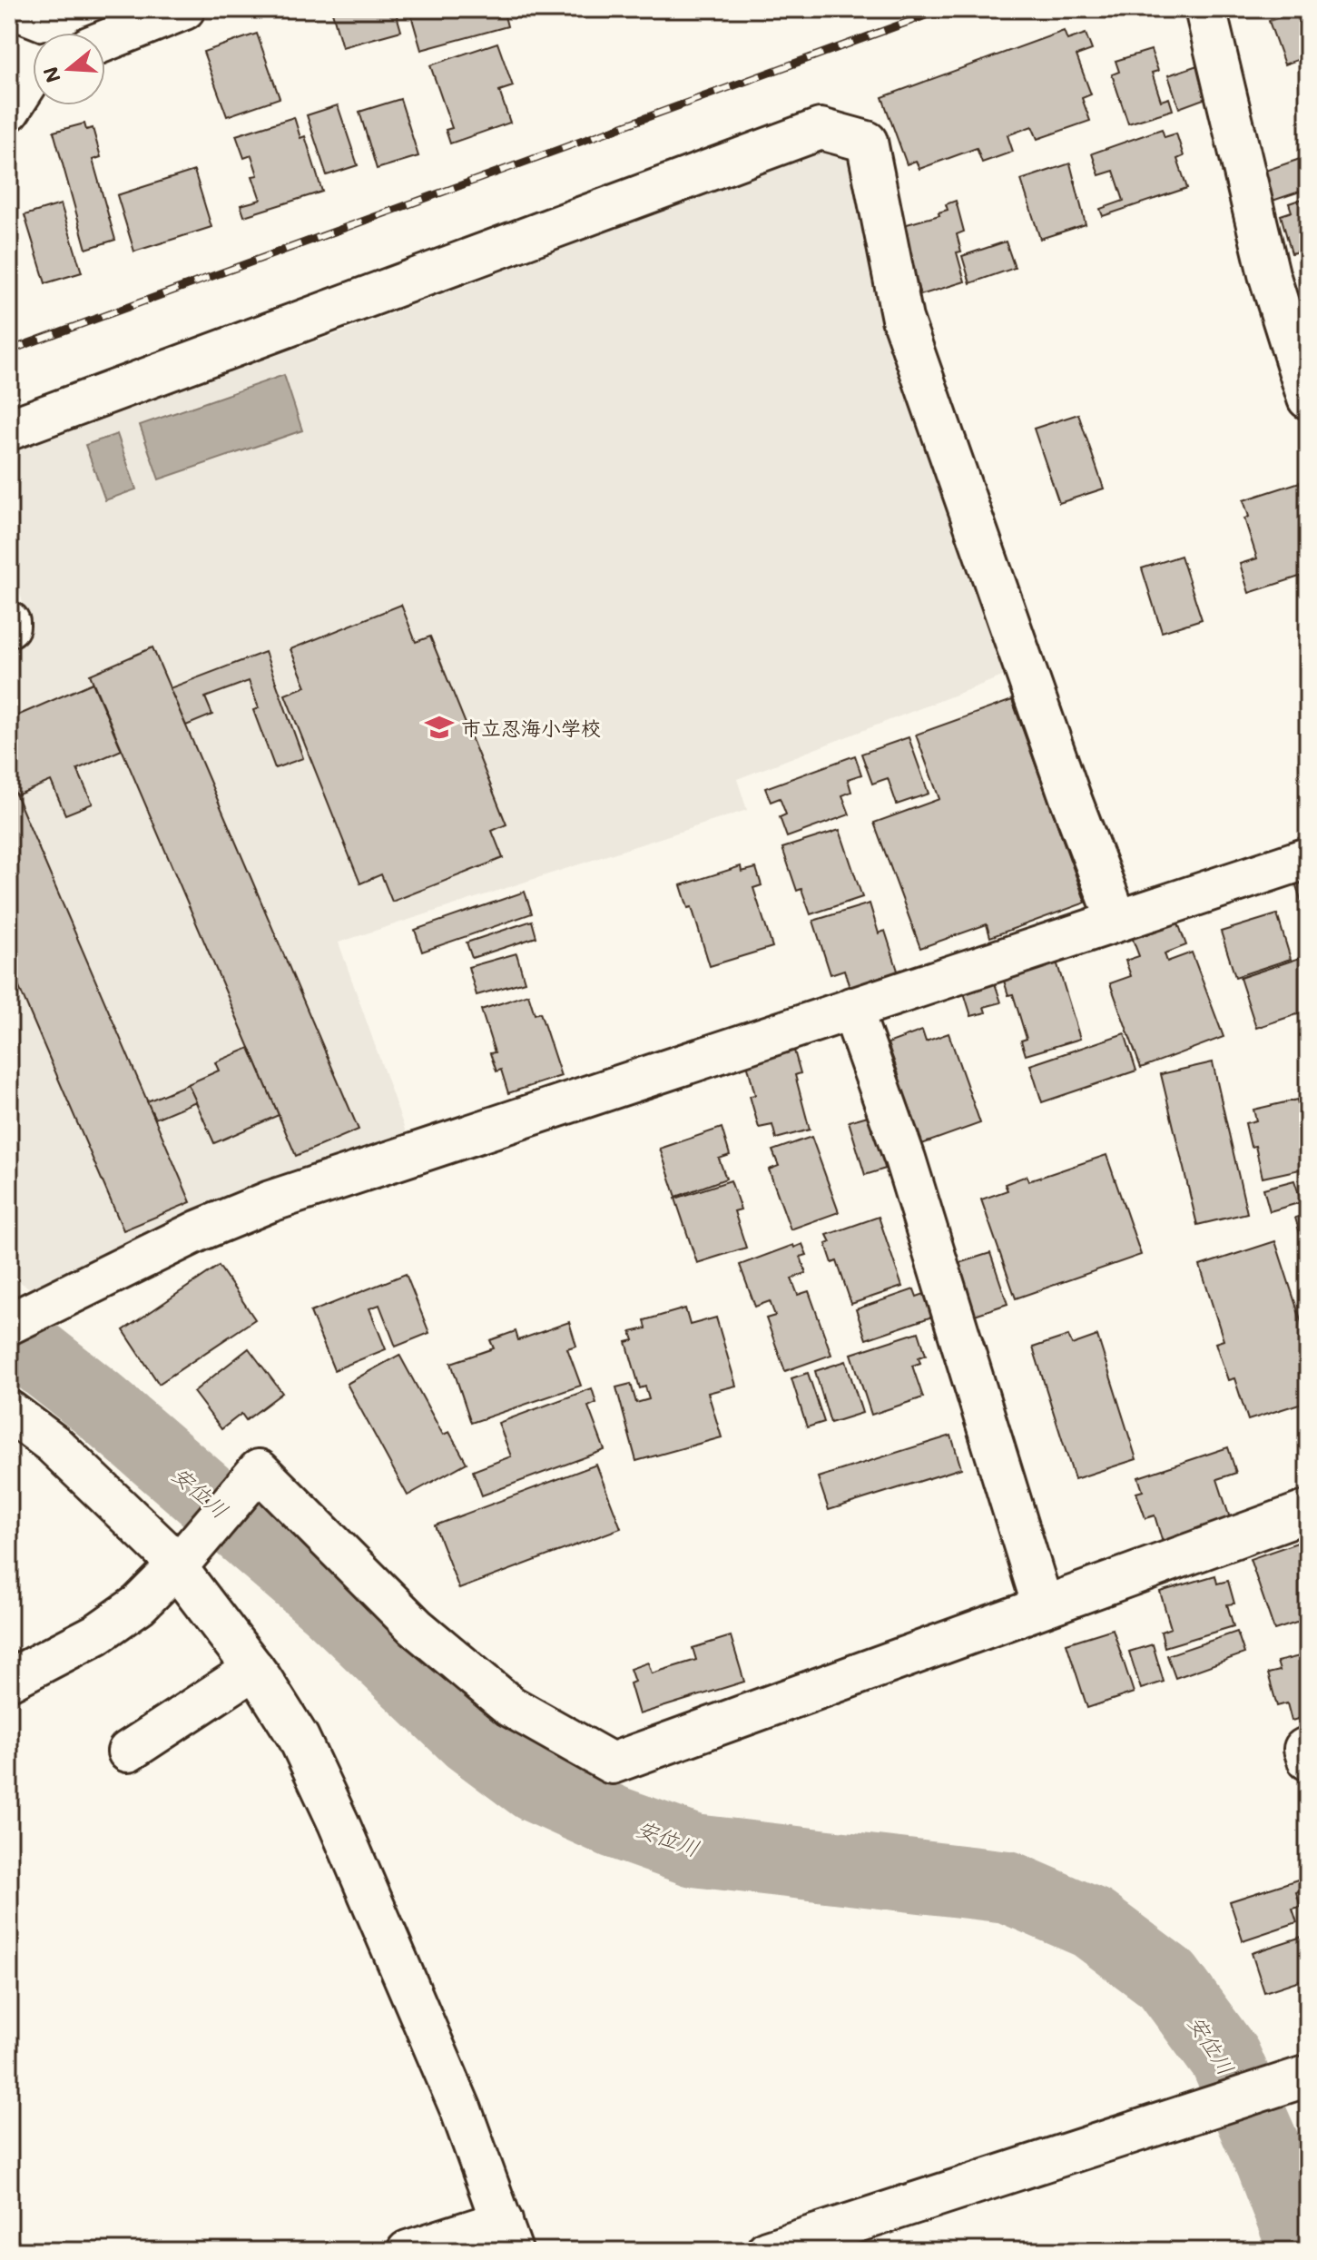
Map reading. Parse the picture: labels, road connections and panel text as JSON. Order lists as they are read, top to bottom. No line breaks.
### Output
{"water":["安位川"],"places":{"school or university":["市立忍海小学校"]},"north":"left"}
